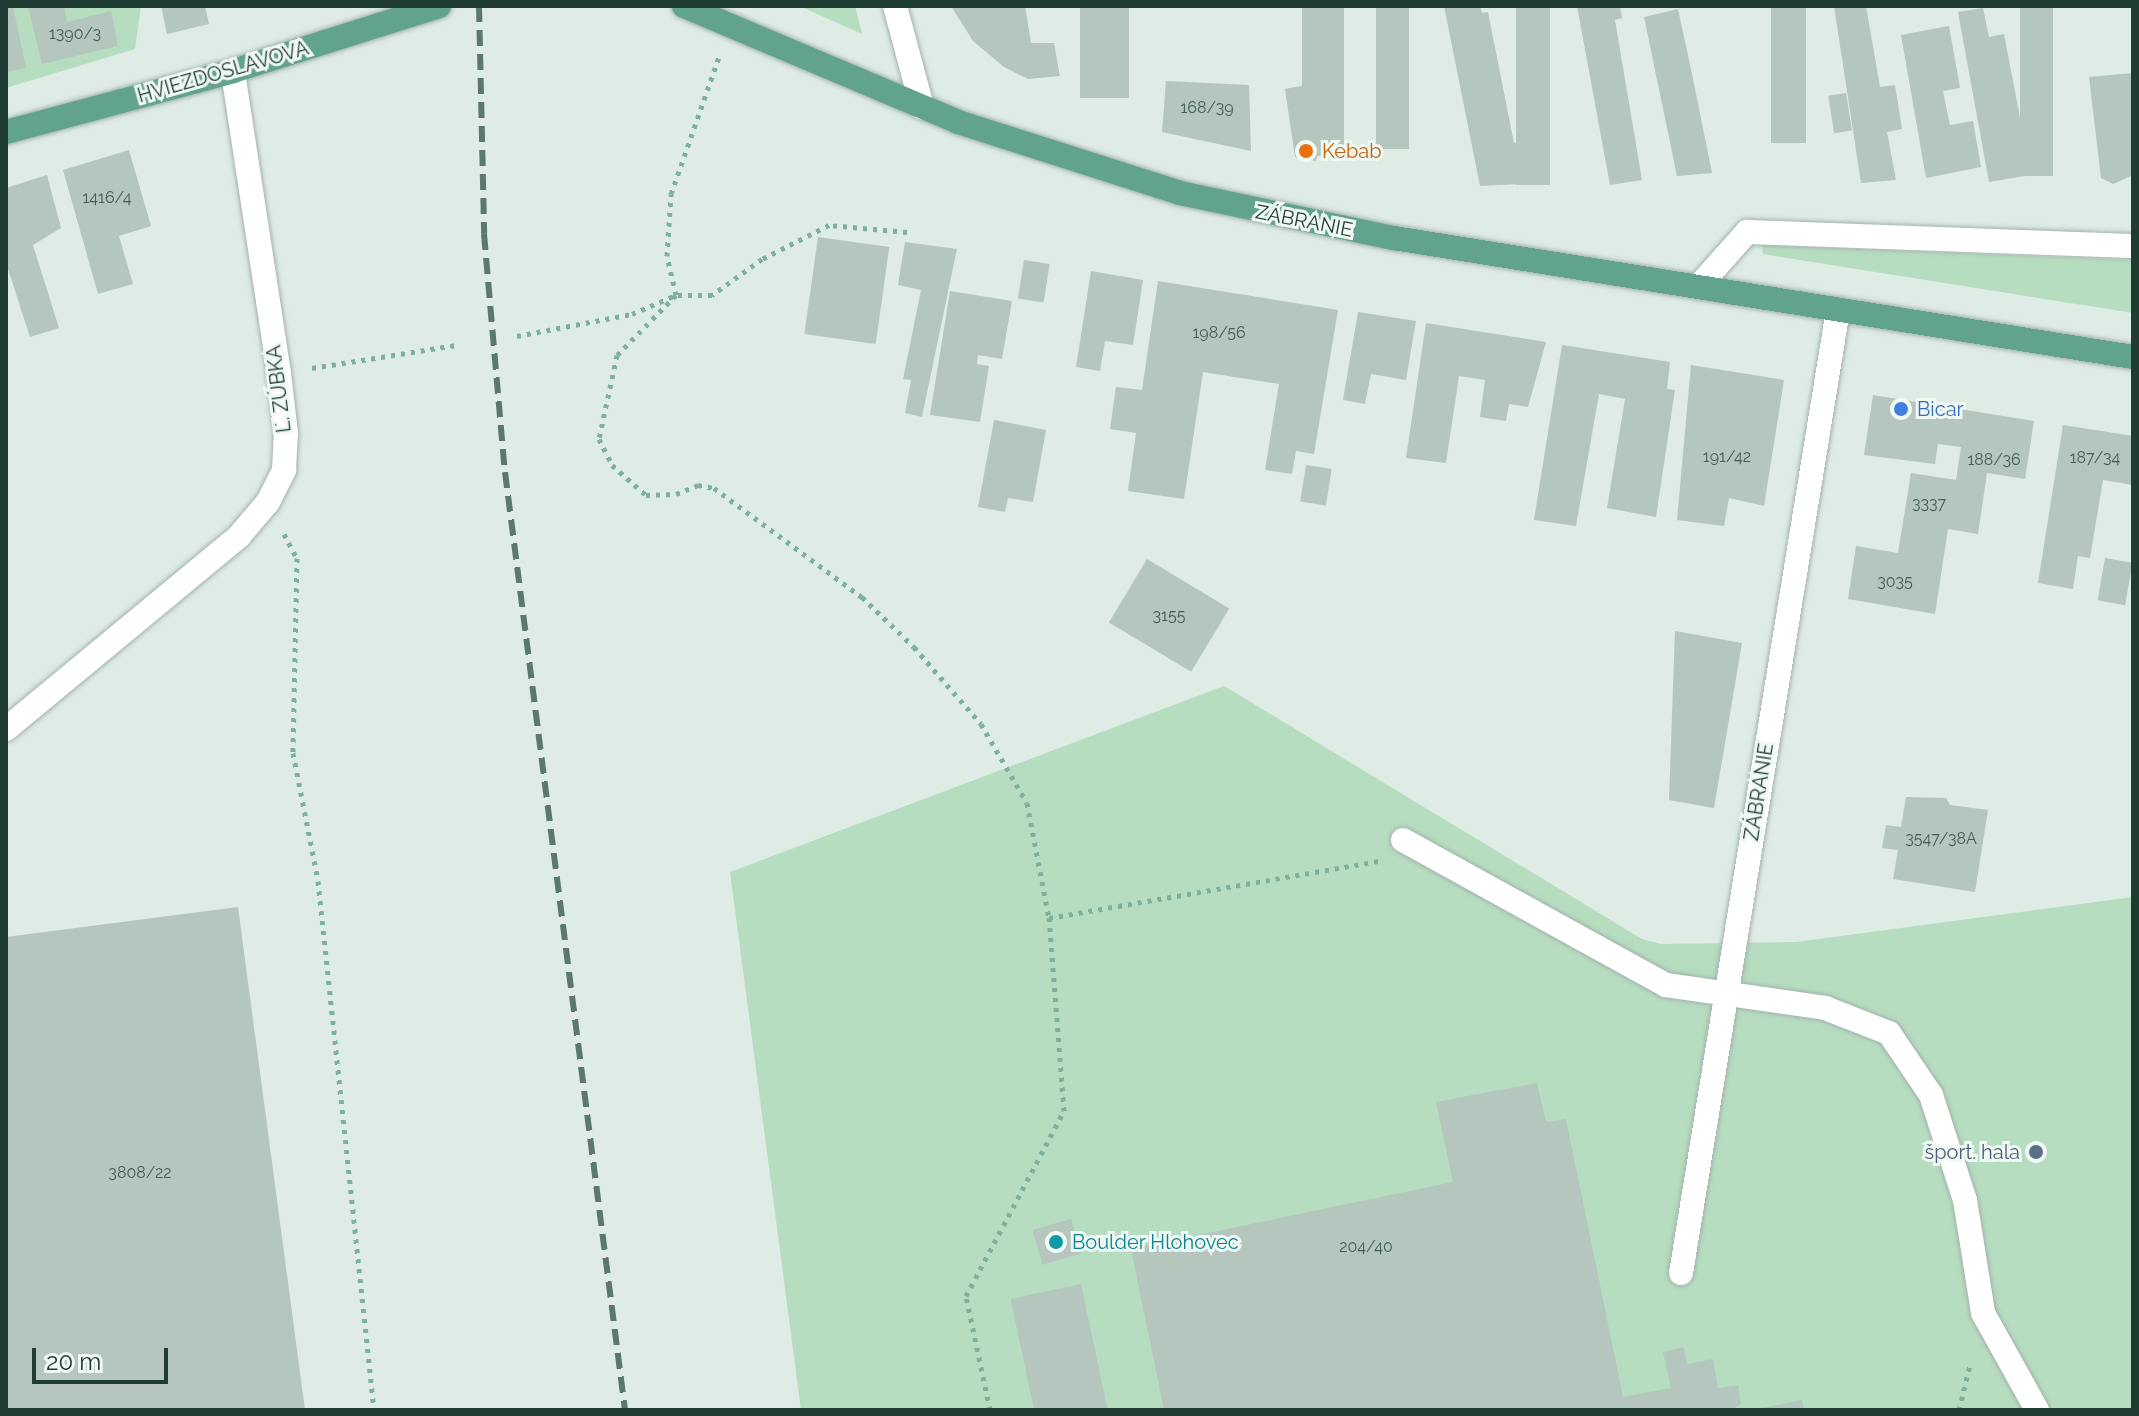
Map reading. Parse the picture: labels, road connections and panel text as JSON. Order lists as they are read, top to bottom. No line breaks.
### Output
{"streets":{"main road":["HVIEZDOSLAVOVA","ZÁBRANIE"],"street":["Ľ. ZÚBKA"]},"crossings":[["HVIEZDOSLAVOVA","Ľ. ZÚBKA"]],"places":["Kebab","Bicar","šport. hala","Boulder Hlohovec"],"house_numbers":["1390/3","168/39","1416/4","198/56","191/42","187/34","188/36","3337","3035","3155","3547/38A","3808/22","204/40"],"scale_bar":"20 m"}
